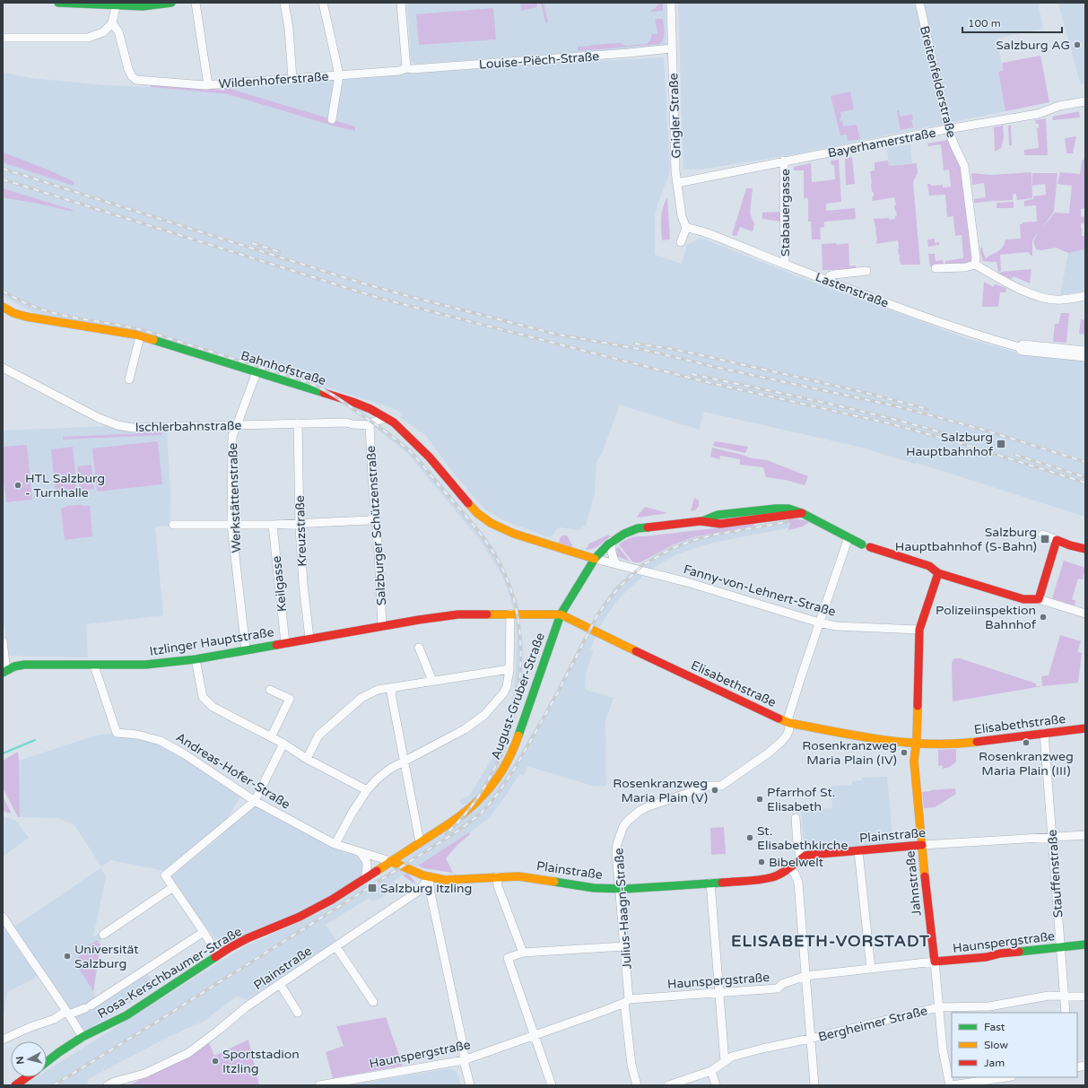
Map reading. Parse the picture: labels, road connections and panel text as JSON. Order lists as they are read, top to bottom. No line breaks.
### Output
{"streets":{"street":["Louise-Piëch-Straße","Wildenhoferstraße","Breitenfelderstraße","Gnigler Straße","Bayerhamerstraße","Stabauergasse","Lastenstraße","Bahnhofstraße","Ischlerbahnstraße","Werkstättenstraße","Salzburger Schützenstraße","Kreuzstraße","Keilgasse","Fanny-von-Lehnert-Straße","Itzlinger Hauptstraße","Elisabethstraße","August-Gruber-Straße","Andreas-Hofer-Straße","Plainstraße","Stauffenstraße","Jahnstraße","Julius-Haagn-Straße","Haunspergstraße","Rosa-Kerschbaumer-Straße","Bergheimer Straße"]},"crossings":[["Louise-Piëch-Straße","Wildenhoferstraße"],["Louise-Piëch-Straße","Gnigler Straße"],["Breitenfelderstraße","Bayerhamerstraße"],["Gnigler Straße","Bayerhamerstraße"],["Gnigler Straße","Lastenstraße"],["Bayerhamerstraße","Stabauergasse"],["Stabauergasse","Lastenstraße"],["Bahnhofstraße","Ischlerbahnstraße"],["Bahnhofstraße","Werkstättenstraße"],["Bahnhofstraße","Salzburger Schützenstraße"],["Bahnhofstraße","Fanny-von-Lehnert-Straße"],["Ischlerbahnstraße","Werkstättenstraße"],["Ischlerbahnstraße","Salzburger Schützenstraße"],["Ischlerbahnstraße","Kreuzstraße"],["Werkstättenstraße","Itzlinger Hauptstraße"],["Salzburger Schützenstraße","Itzlinger Hauptstraße"],["Salzburger Schützenstraße","Elisabethstraße"],["Kreuzstraße","Itzlinger Hauptstraße"],["Keilgasse","Itzlinger Hauptstraße"],["Fanny-von-Lehnert-Straße","August-Gruber-Straße"],["Fanny-von-Lehnert-Straße","Jahnstraße"],["Fanny-von-Lehnert-Straße","Julius-Haagn-Straße"],["Itzlinger Hauptstraße","Elisabethstraße"],["Itzlinger Hauptstraße","Andreas-Hofer-Straße"],["Elisabethstraße","August-Gruber-Straße"],["Elisabethstraße","Stauffenstraße"],["Elisabethstraße","Jahnstraße"],["Elisabethstraße","Julius-Haagn-Straße"],["August-Gruber-Straße","Andreas-Hofer-Straße"],["August-Gruber-Straße","Julius-Haagn-Straße"],["August-Gruber-Straße","Rosa-Kerschbaumer-Straße"],["Andreas-Hofer-Straße","Plainstraße"],["Andreas-Hofer-Straße","Rosa-Kerschbaumer-Straße"],["Plainstraße","Stauffenstraße"],["Plainstraße","Jahnstraße"],["Plainstraße","Julius-Haagn-Straße"],["Stauffenstraße","Haunspergstraße"],["Stauffenstraße","Bergheimer Straße"],["Jahnstraße","Haunspergstraße"],["Jahnstraße","Bergheimer Straße"],["Julius-Haagn-Straße","Haunspergstraße"]],"districts":["ELISABETH-VORSTADT"],"places":{"other":["Salzburg AG","HTL Salzburg - Turnhalle","Polizeiinspektion Bahnhof","Rosenkranzweg Maria Plain (III)","Rosenkranzweg Maria Plain (IV)","Rosenkranzweg Maria Plain (V)","Pfarrhof St. Elisabeth","St. Elisabethkirche","Bibelwelt","Universität Salzburg","Sportstadion Itzling"],"transit":["Salzburg Hauptbahnhof","Salzburg Hauptbahnhof (S-Bahn)","Salzburg Itzling"]},"legend":["Fast","Slow","Jam"],"scale_bar":"100 m","north":"left"}
